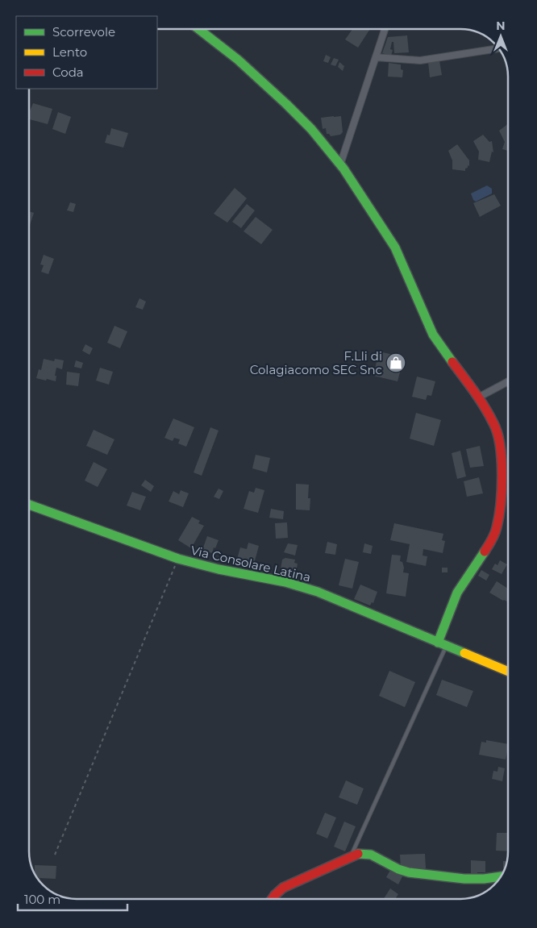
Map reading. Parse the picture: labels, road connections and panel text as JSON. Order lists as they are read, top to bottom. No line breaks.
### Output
{"streets":{"street":["Via Consolare Latina"]},"places":{"shop":["F.Lli di Colagiacomo SEC Snc"]},"legend":["Scorrevole","Lento","Coda"],"scale_bar":"100 m","north":"top"}
